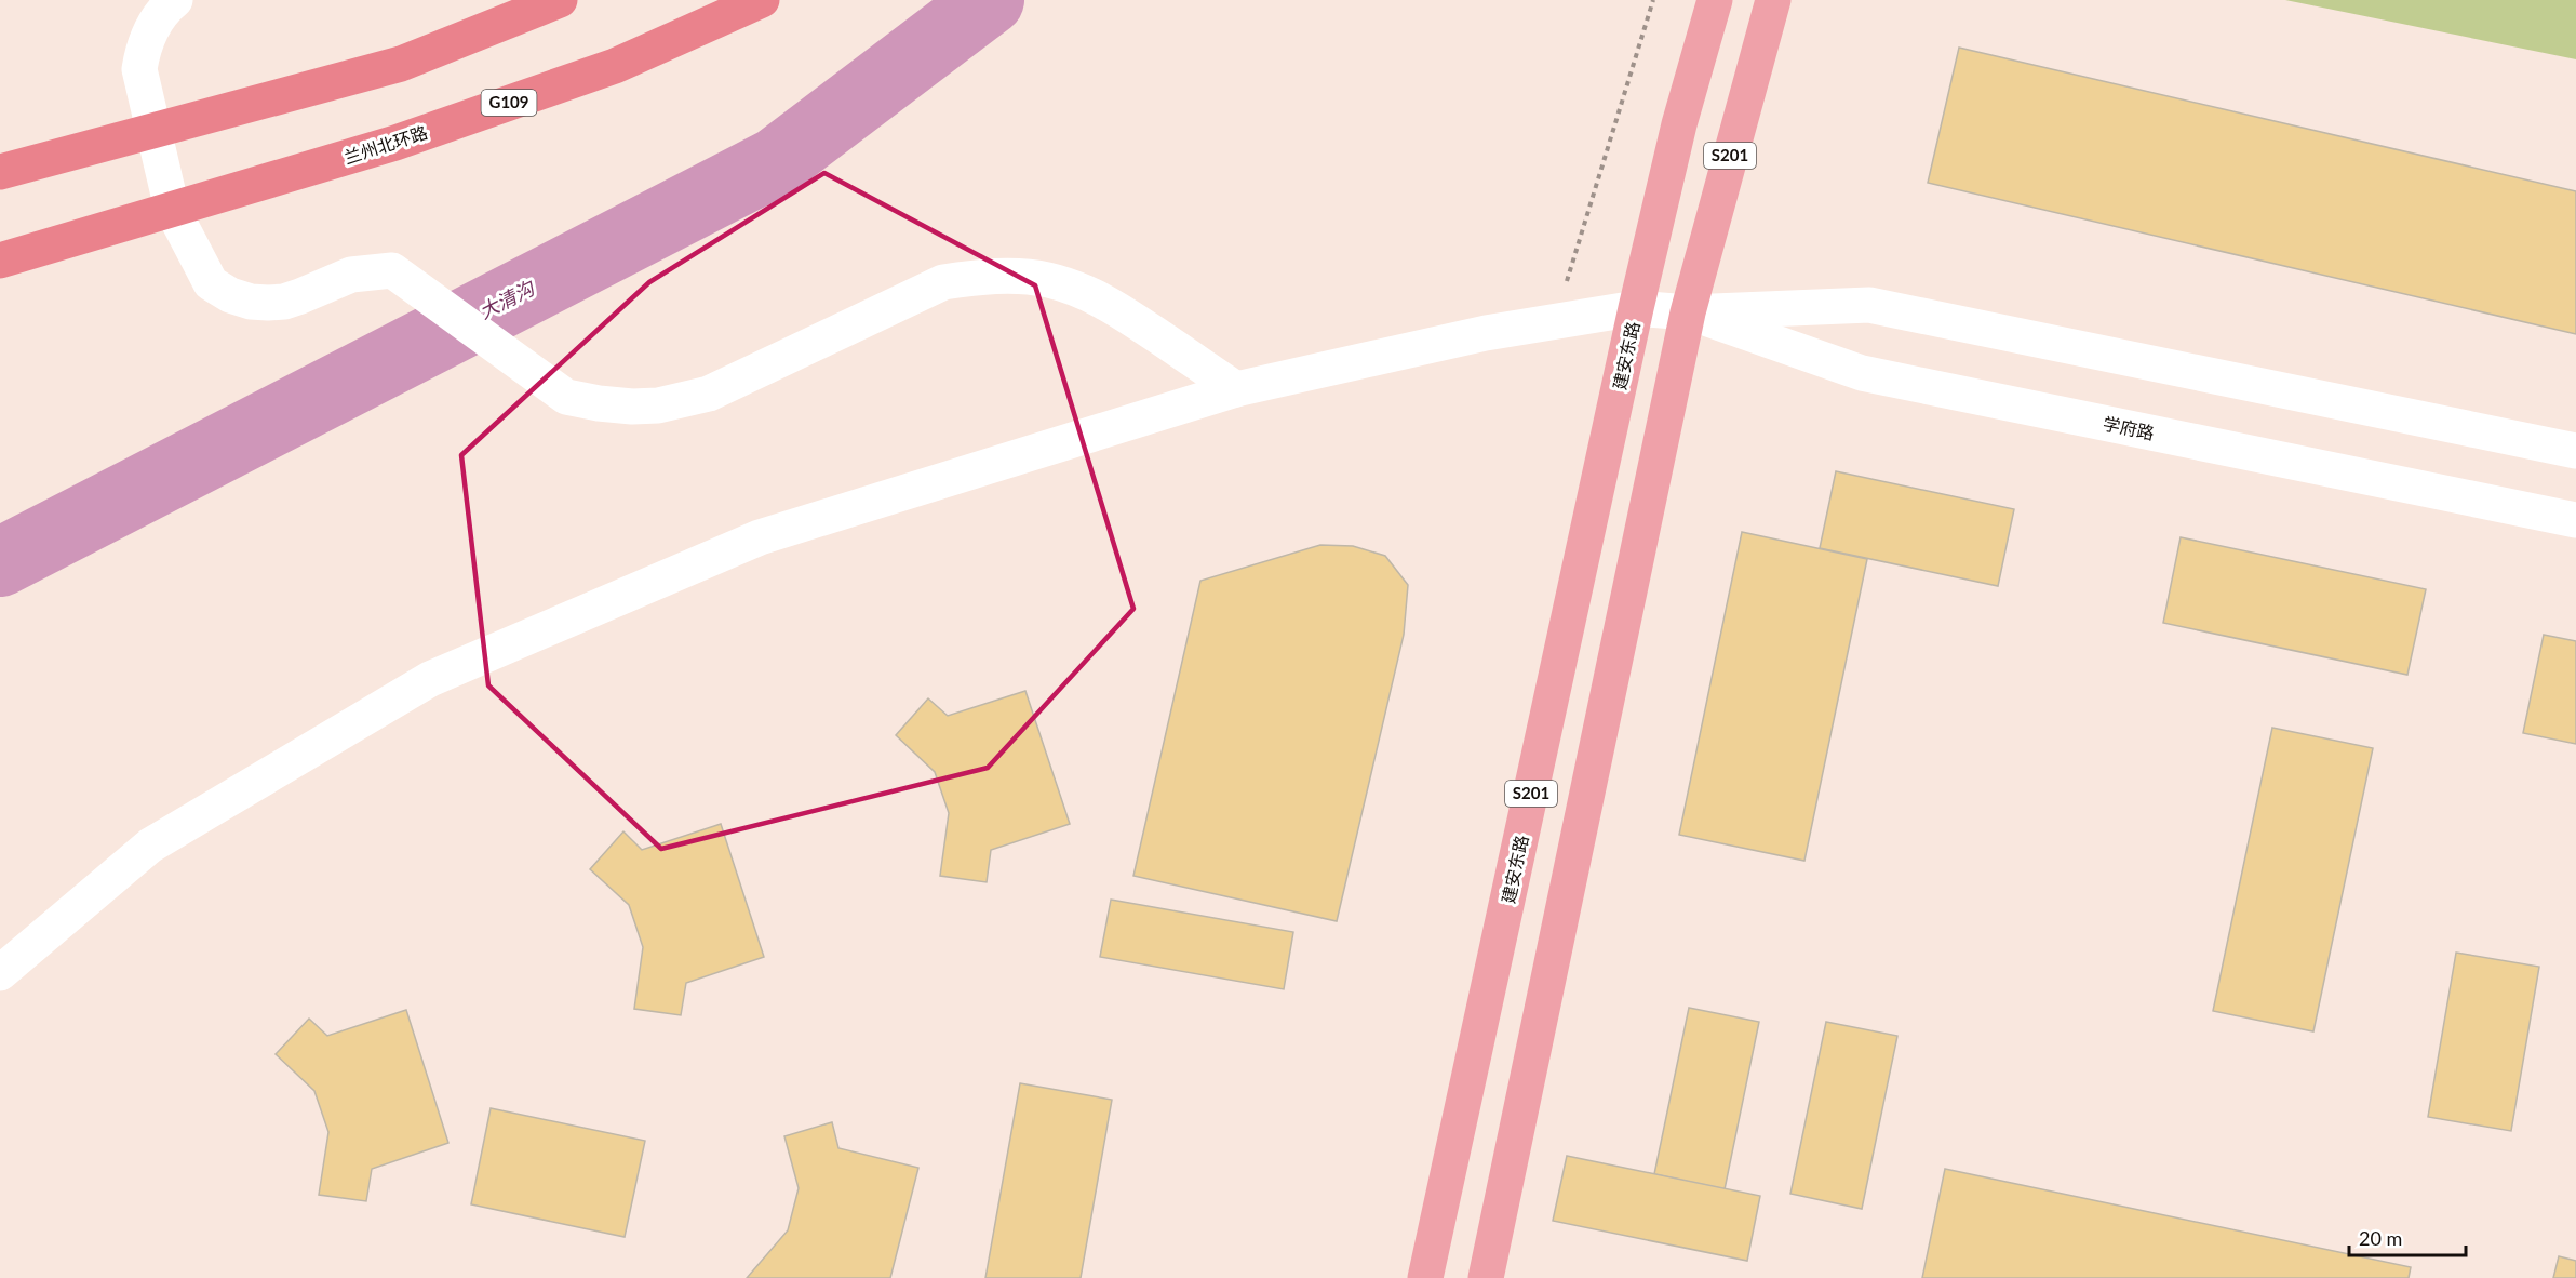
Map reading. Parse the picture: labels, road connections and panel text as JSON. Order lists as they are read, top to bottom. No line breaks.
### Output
{"streets":{"highway":["G109","兰州北环路"],"main road":["S201","建安东路"],"street":["学府路"]},"crossings":[["S201","建安东路"],["S201","学府路"]],"water":["大清沟"],"scale_bar":"20 m"}
